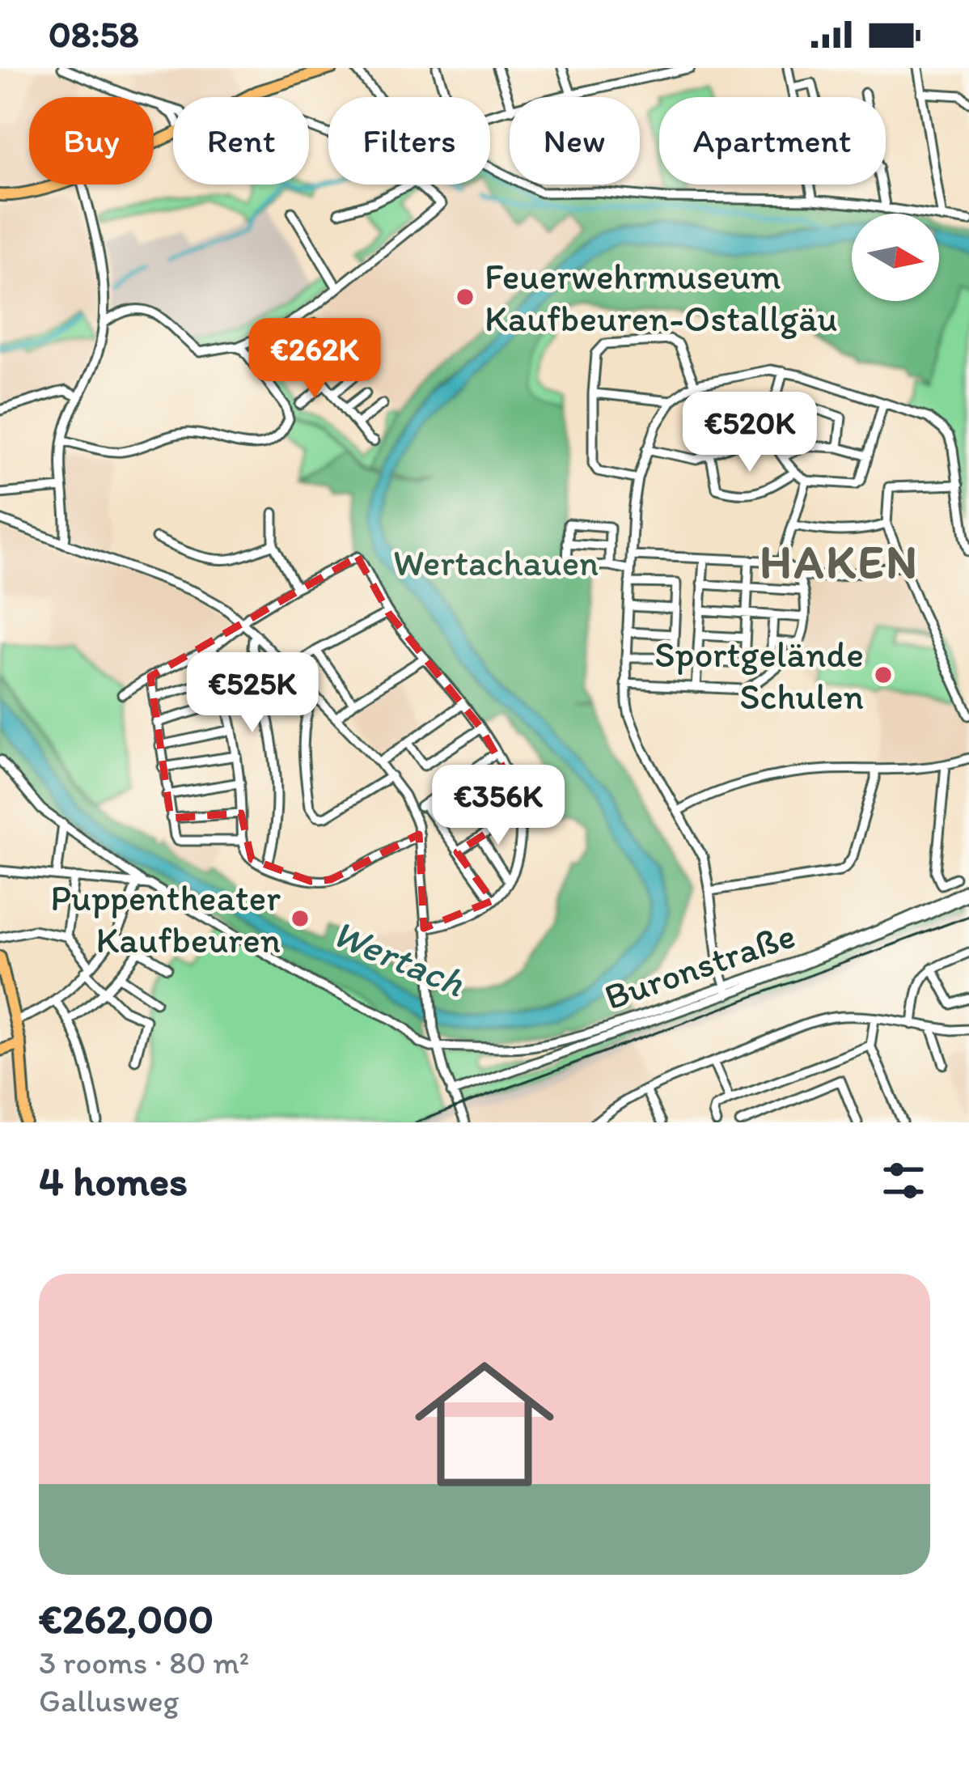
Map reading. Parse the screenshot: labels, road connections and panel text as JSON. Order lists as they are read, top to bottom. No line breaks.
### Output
{"streets":{"street":["Buronstraße"]},"districts":["HAKEN"],"water":["Wertach"],"parks":["Wertachauen"],"places":["Feuerwehrmuseum Kaufbeuren-Ostallgäu","Sportgelände Schulen","Puppentheater Kaufbeuren"],"north":"right","page":{"status":"08:58","chip":["Buy","Rent","Filters","New","Apartment"],"price":["€262K","€520K","€525K","€356K"],"heading":"4 homes","list":[{"name":"€262,000","note":"3 rooms · 80 m² · Gallusweg"}]}}
